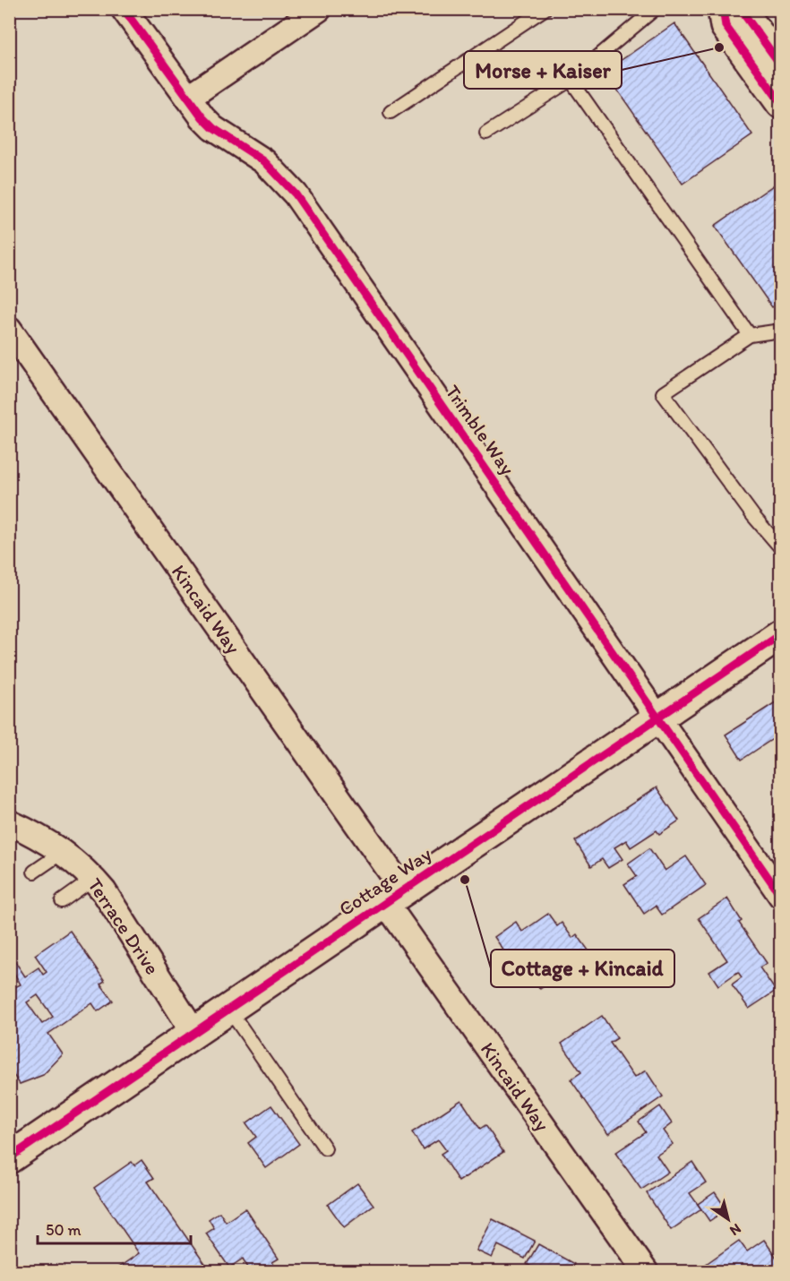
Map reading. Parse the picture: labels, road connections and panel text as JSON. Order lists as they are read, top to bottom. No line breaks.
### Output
{"streets":{"street":["Trimble Way","Kincaid Way","Cottage Way","Terrace Drive"]},"crossings":[["Trimble Way","Cottage Way"],["Kincaid Way","Cottage Way"],["Cottage Way","Terrace Drive"]],"places":["Morse + Kaiser","Cottage + Kincaid"],"scale_bar":"50 m","north":"bottom right"}
